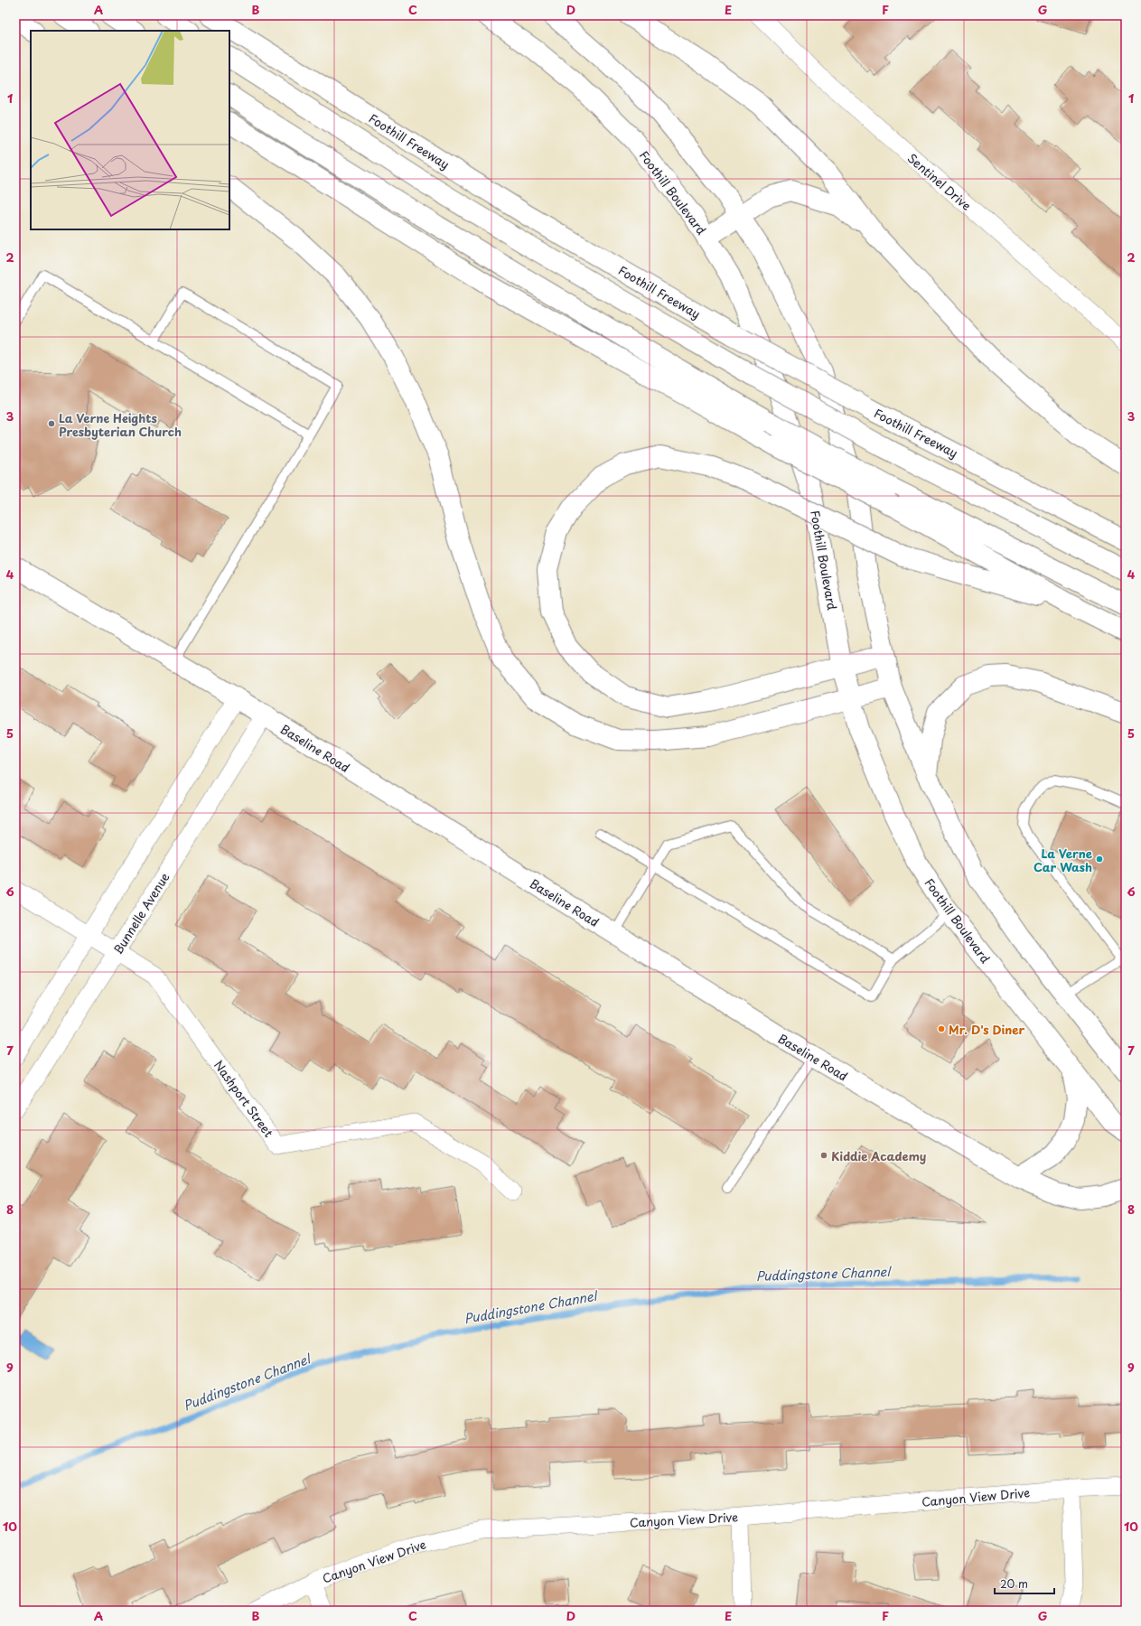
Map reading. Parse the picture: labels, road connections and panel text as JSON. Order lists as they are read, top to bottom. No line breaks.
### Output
{"streets":{"main road":["Foothill Freeway","Foothill Boulevard","Baseline Road"],"street":["Sentinel Drive","Bunnelle Avenue","Nashport Street","Canyon View Drive"]},"crossings":[["Baseline Road","Bunnelle Avenue"],["Bunnelle Avenue","Nashport Street"]],"water":["Puddingstone Channel"],"places":["La Verne Heights Presbyterian Church","La Verne Car Wash","Mr. D's Diner","Kiddie Academy"],"scale_bar":"20 m","grid":{"columns":["A","B","C","D","E","F","G"],"rows":["1","2","3","4","5","6","7","8","9","10"]}}
